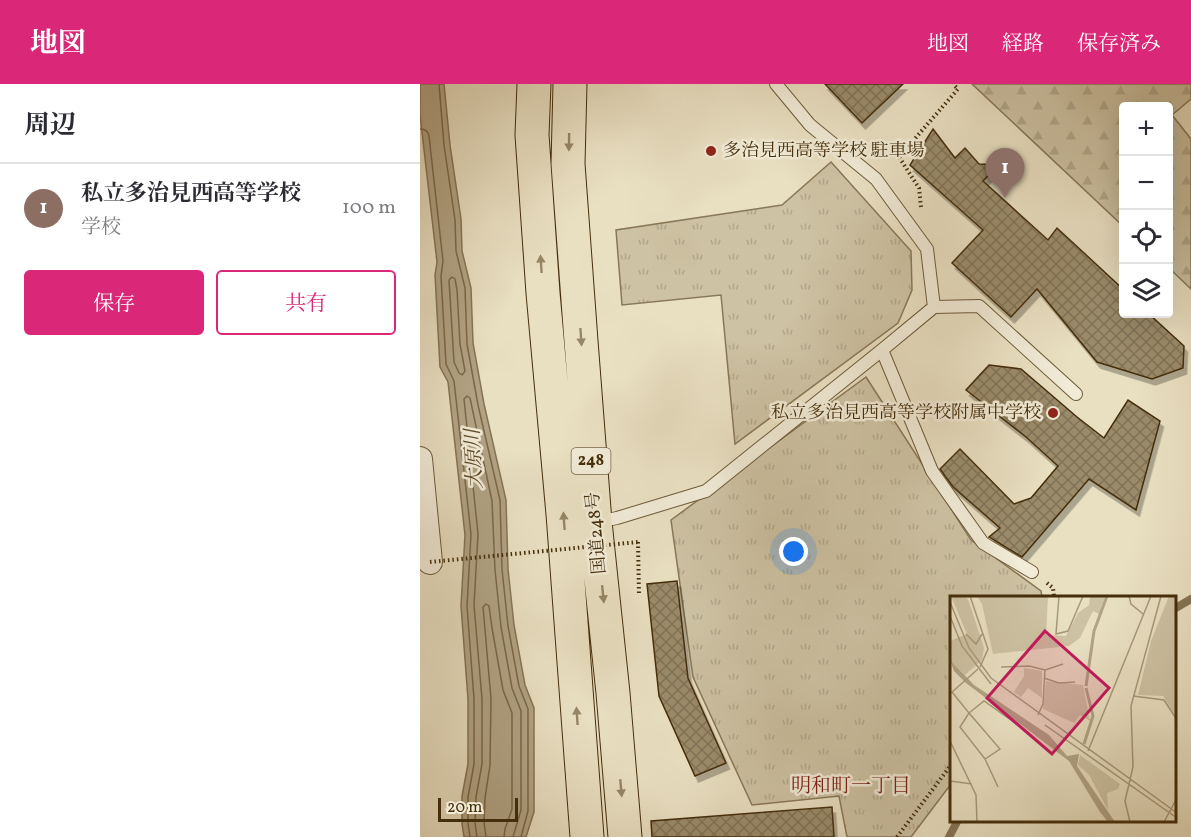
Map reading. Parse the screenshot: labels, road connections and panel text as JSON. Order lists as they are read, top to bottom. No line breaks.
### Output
{"streets":{"highway":["248","国道248号"]},"districts":["明和町一丁目"],"water":["大原川"],"places":["多治見西高等学校 駐車場","私立多治見西高等学校附属中学校"],"scale_bar":"20 m","page":{"header":"地図","nav":["地図","経路","保存済み"],"heading":"周辺","map_buttons":["+","−"],"pins":"1","list":[{"mark":"1","name":"私立多治見西高等学校","note":"学校","value":"100 m"}],"buttons":["保存","共有"],"scale":"20 m"}}
